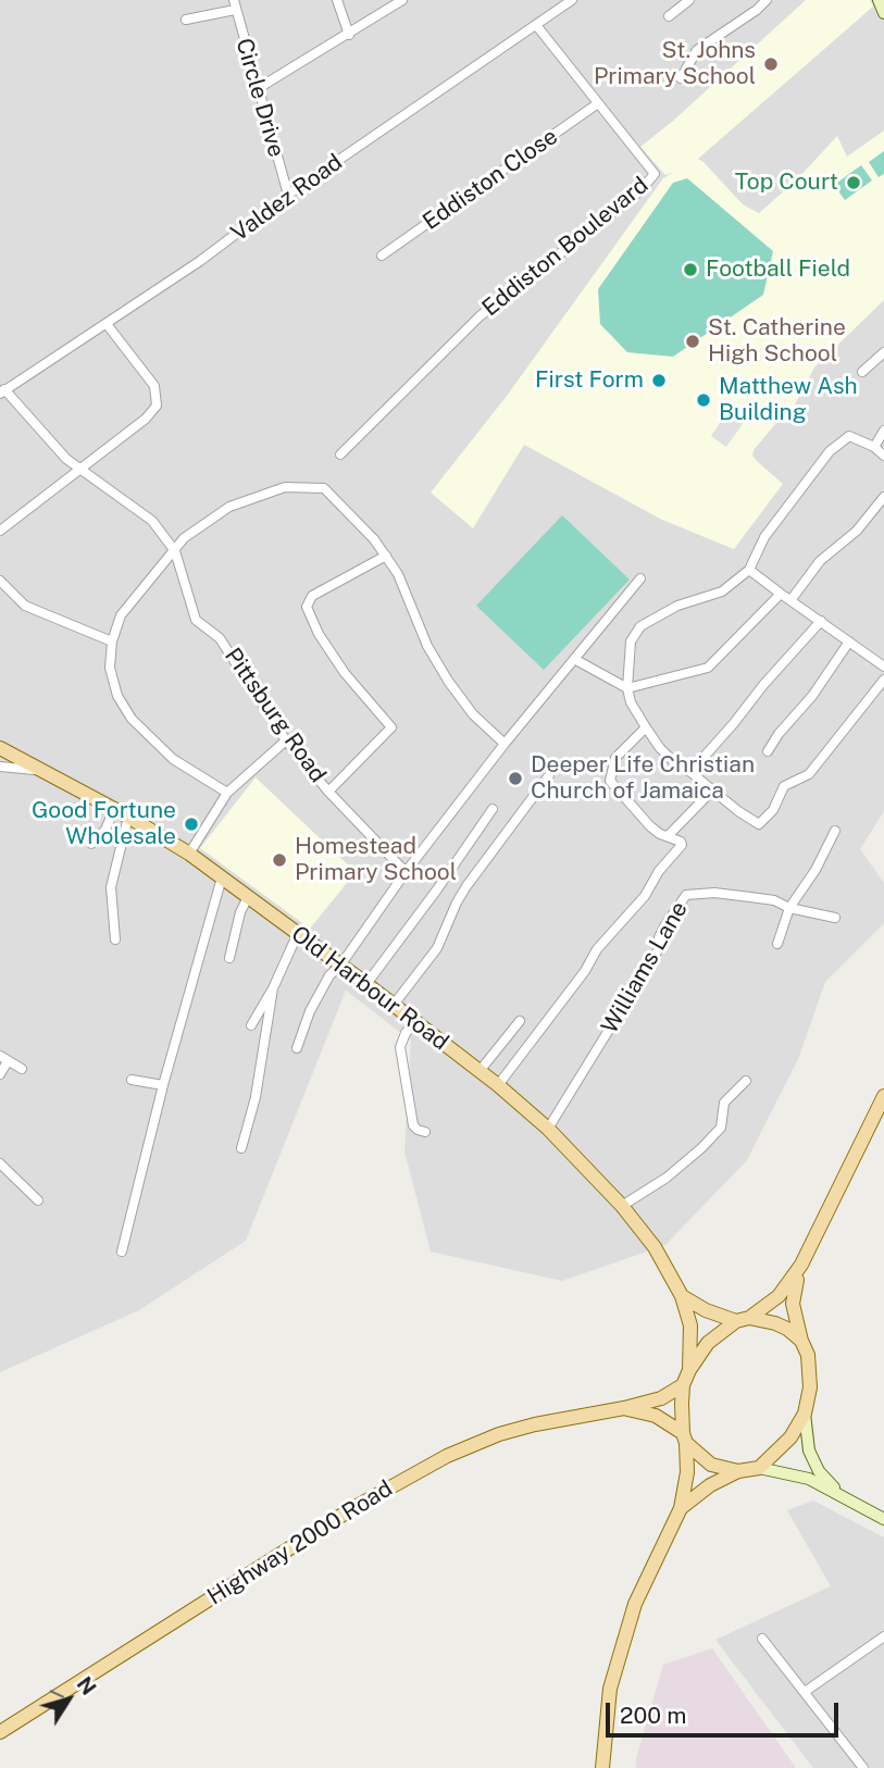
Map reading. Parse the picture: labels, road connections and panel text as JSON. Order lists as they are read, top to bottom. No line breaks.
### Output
{"streets":{"main road":["Old Harbour Road","Highway 2000 Road"],"street":["Circle Drive","Eddiston Close","Valdez Road","Eddiston Boulevard","Pittsburg Road","Williams Lane"]},"crossings":[["Circle Drive","Valdez Road"],["Eddiston Close","Eddiston Boulevard"],["Valdez Road","Eddiston Boulevard"],["Valdez Road","Pittsburg Road"],["Williams Lane","Old Harbour Road"],["Old Harbour Road","Highway 2000 Road"]],"places":["St. Johns Primary School","Top Court","Football Field","St. Catherine High School","First Form","Matthew Ash Building","Deeper Life Christian Church of Jamaica","Good Fortune Wholesale","Homestead Primary School"],"scale_bar":"200 m","north":"top right"}
